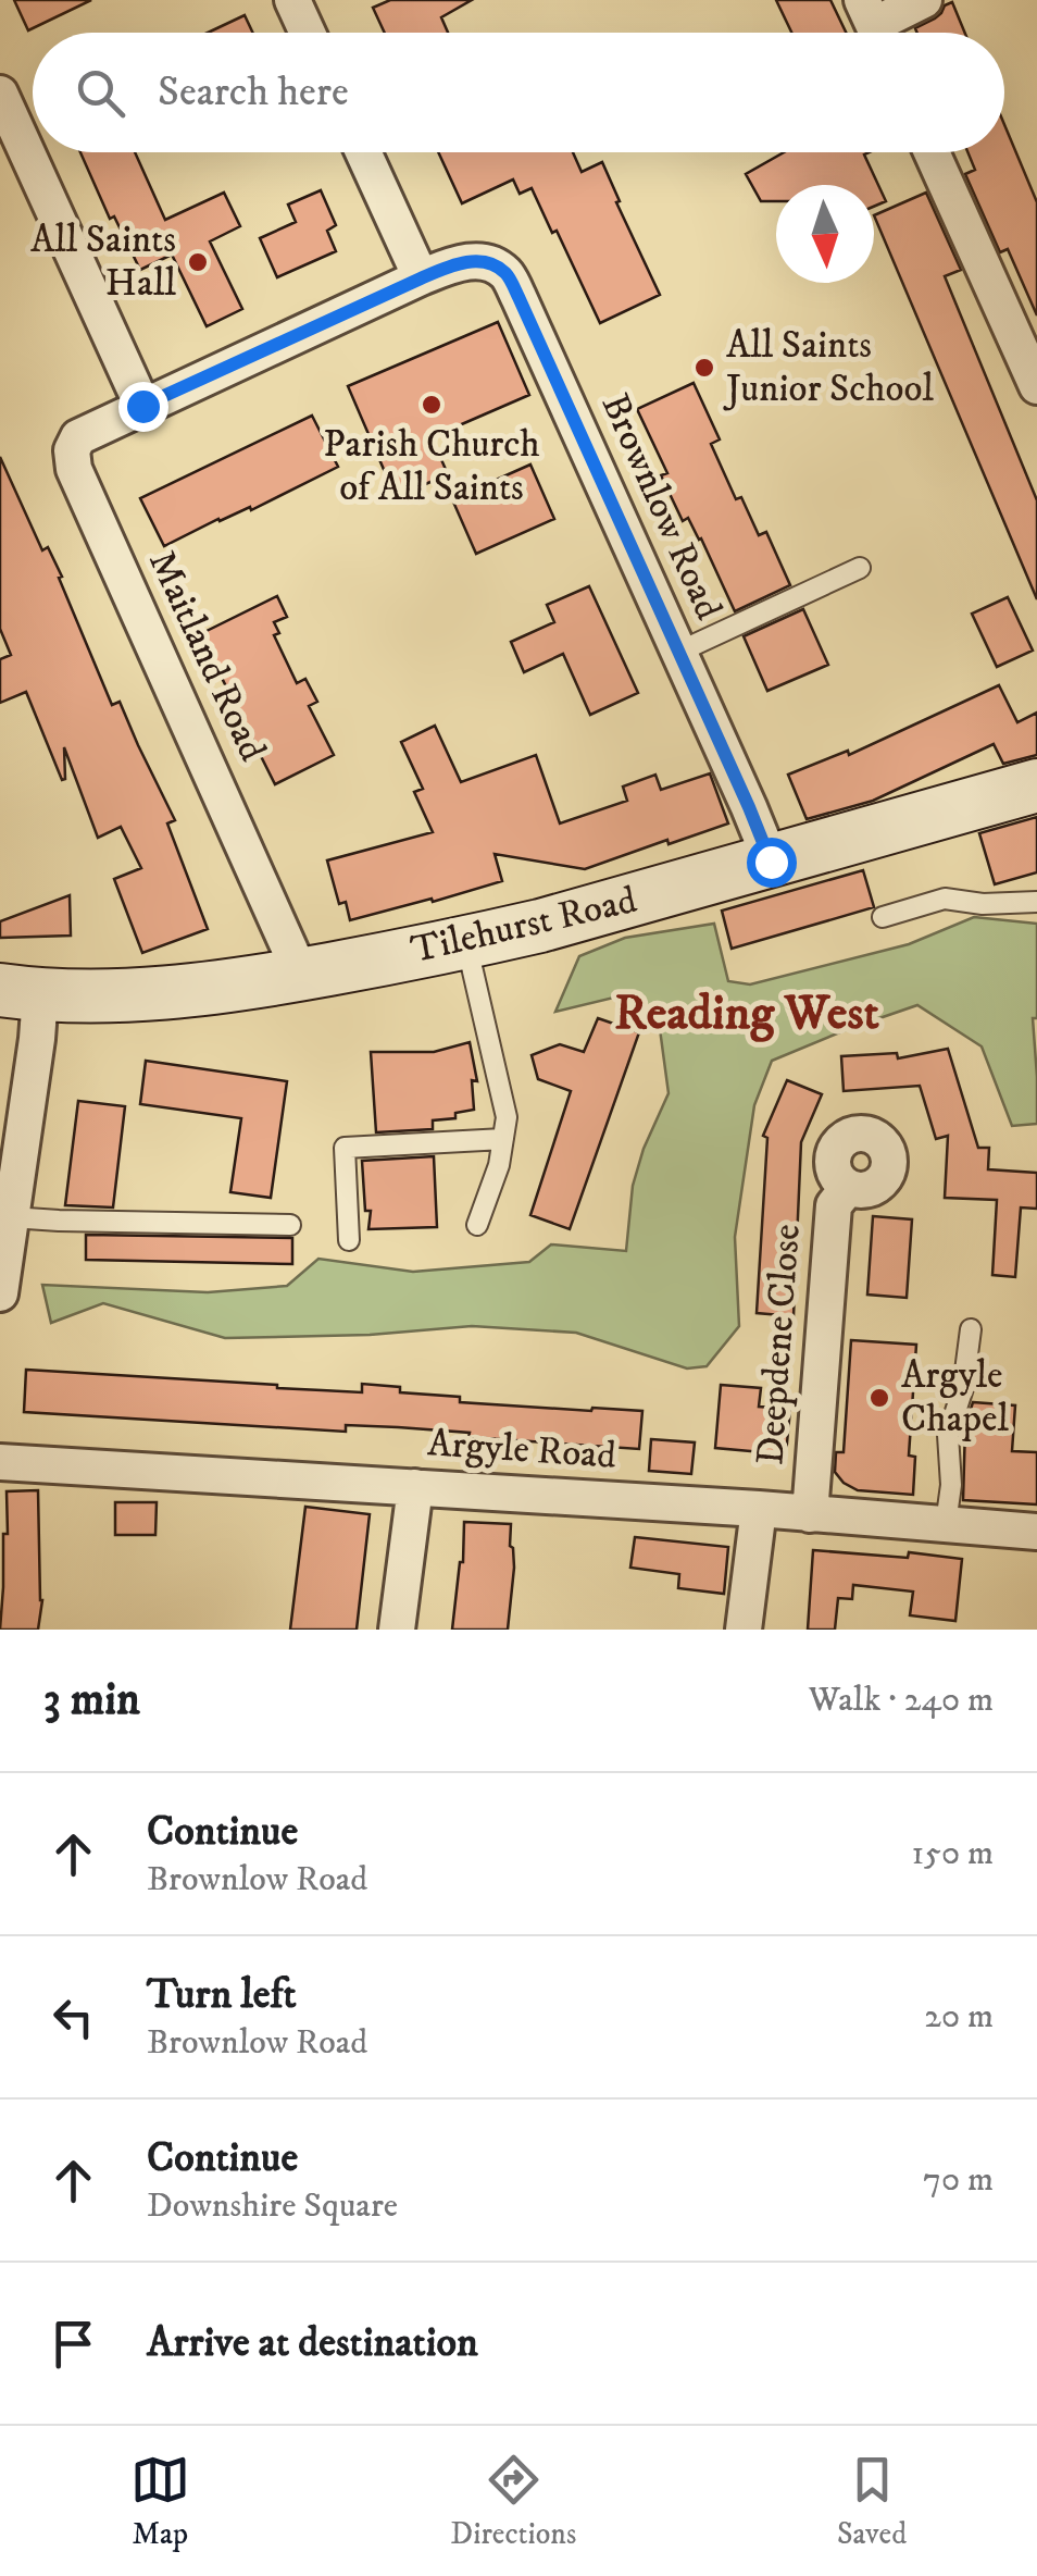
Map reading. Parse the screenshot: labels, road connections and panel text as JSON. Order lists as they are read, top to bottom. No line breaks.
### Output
{"streets":{"street":["Brownlow Road","Maitland Road","Tilehurst Road","Deepdene Close","Argyle Road"]},"crossings":[["Brownlow Road","Maitland Road"],["Brownlow Road","Tilehurst Road"],["Maitland Road","Tilehurst Road"],["Deepdene Close","Argyle Road"]],"districts":["Reading West"],"places":["All Saints Hall","All Saints Junior School","Parish Church of All Saints","Argyle Chapel"],"north":"bottom","page":{"search":"Search here","heading":["3 min","Walk · 240 m"],"list":[["Continue","Brownlow Road","150 m"],["Turn left","Brownlow Road","20 m"],["Continue","Downshire Square","70 m"],"Arrive at destination"],"nav":["Map","Directions","Saved"]}}
